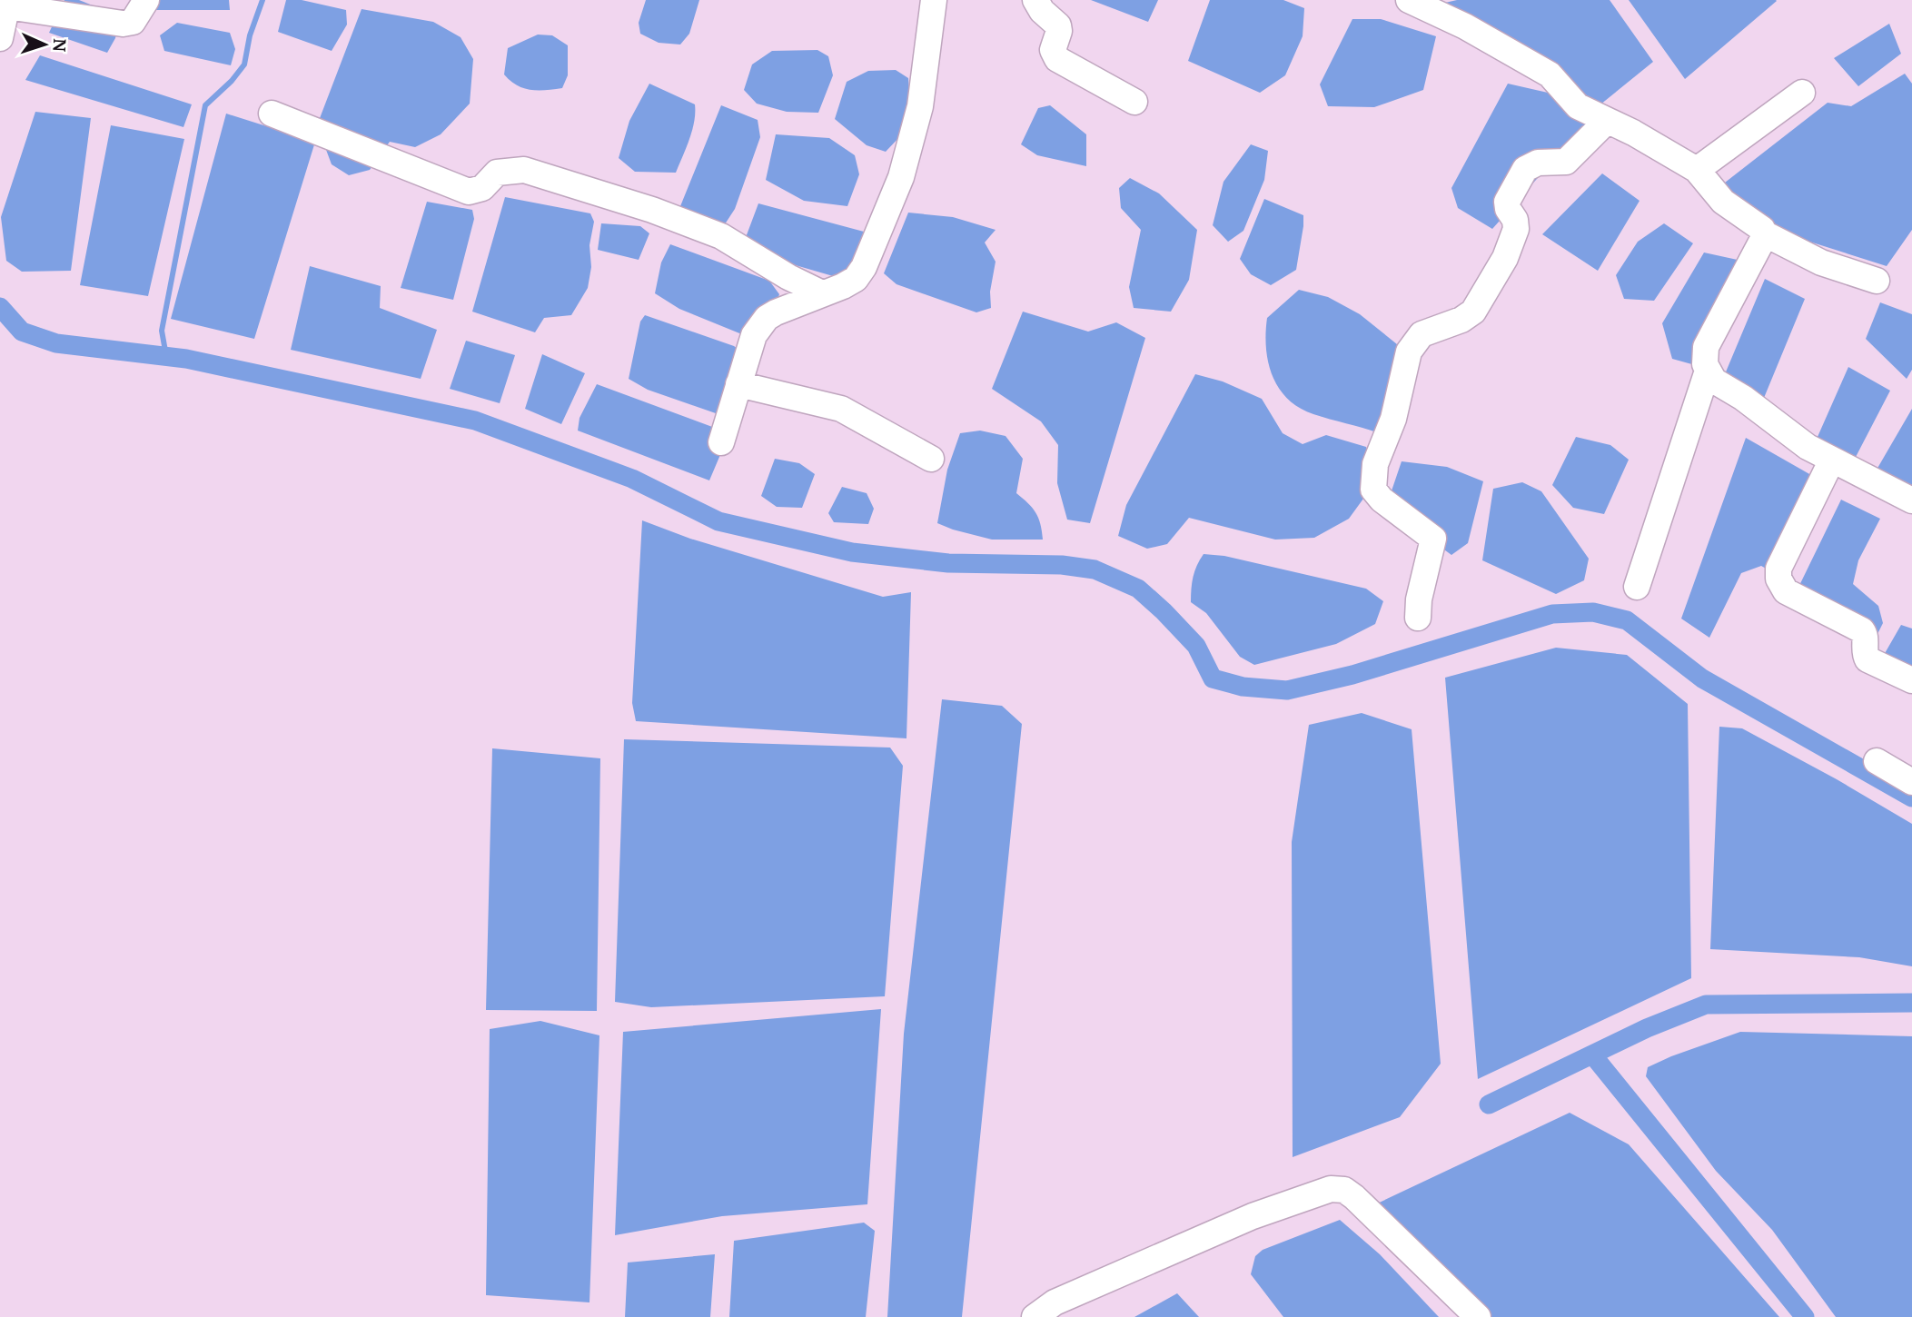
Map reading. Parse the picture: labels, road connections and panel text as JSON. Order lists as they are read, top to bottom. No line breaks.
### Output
{"north":"right"}
